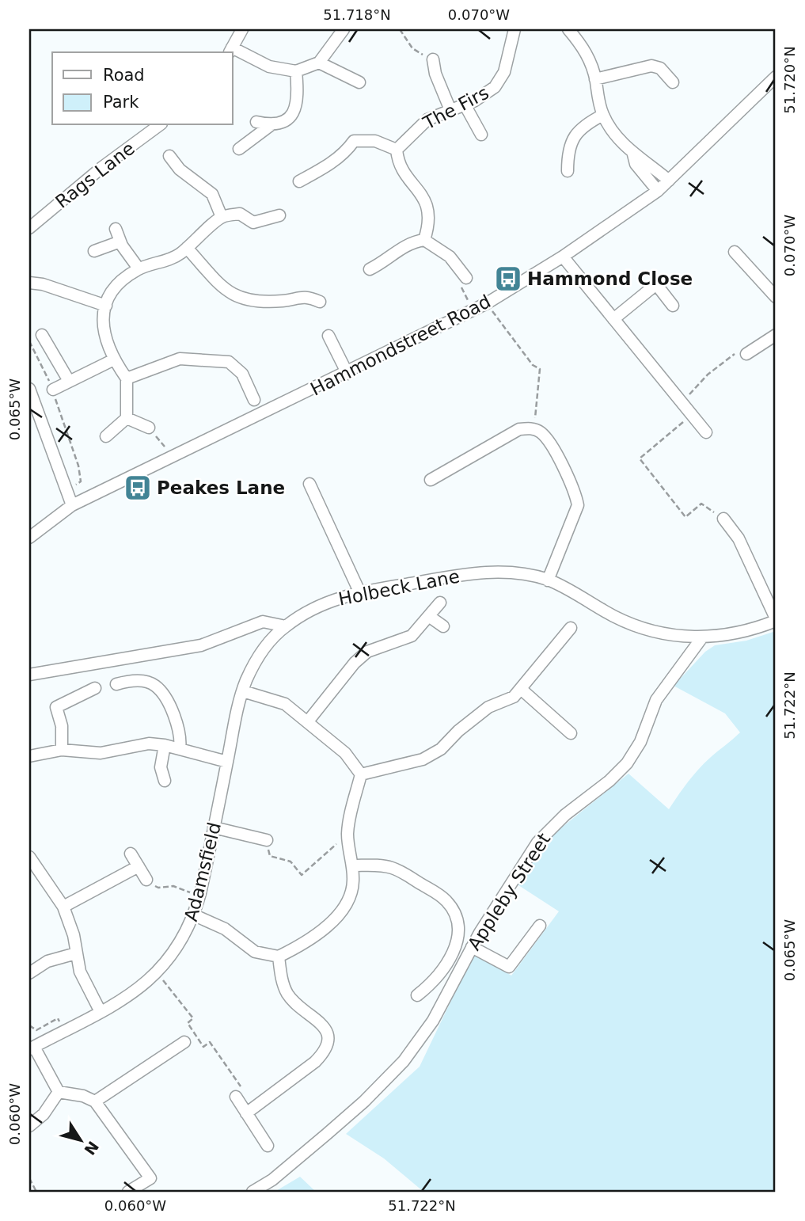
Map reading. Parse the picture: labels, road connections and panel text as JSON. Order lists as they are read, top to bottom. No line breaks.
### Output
{"streets":{"street":["The Firs","Rags Lane","Hammondstreet Road","Holbeck Lane","Adamsfield","Appleby Street"]},"crossings":[["Holbeck Lane","Adamsfield"],["Holbeck Lane","Appleby Street"]],"places":{"bus stop":["Hammond Close","Peakes Lane"]},"legend":["Road","Park"],"north":"bottom right","coordinates":["51.718°N","0.070°W","51.720°N","0.065°W","51.722°N","0.060°W"]}
